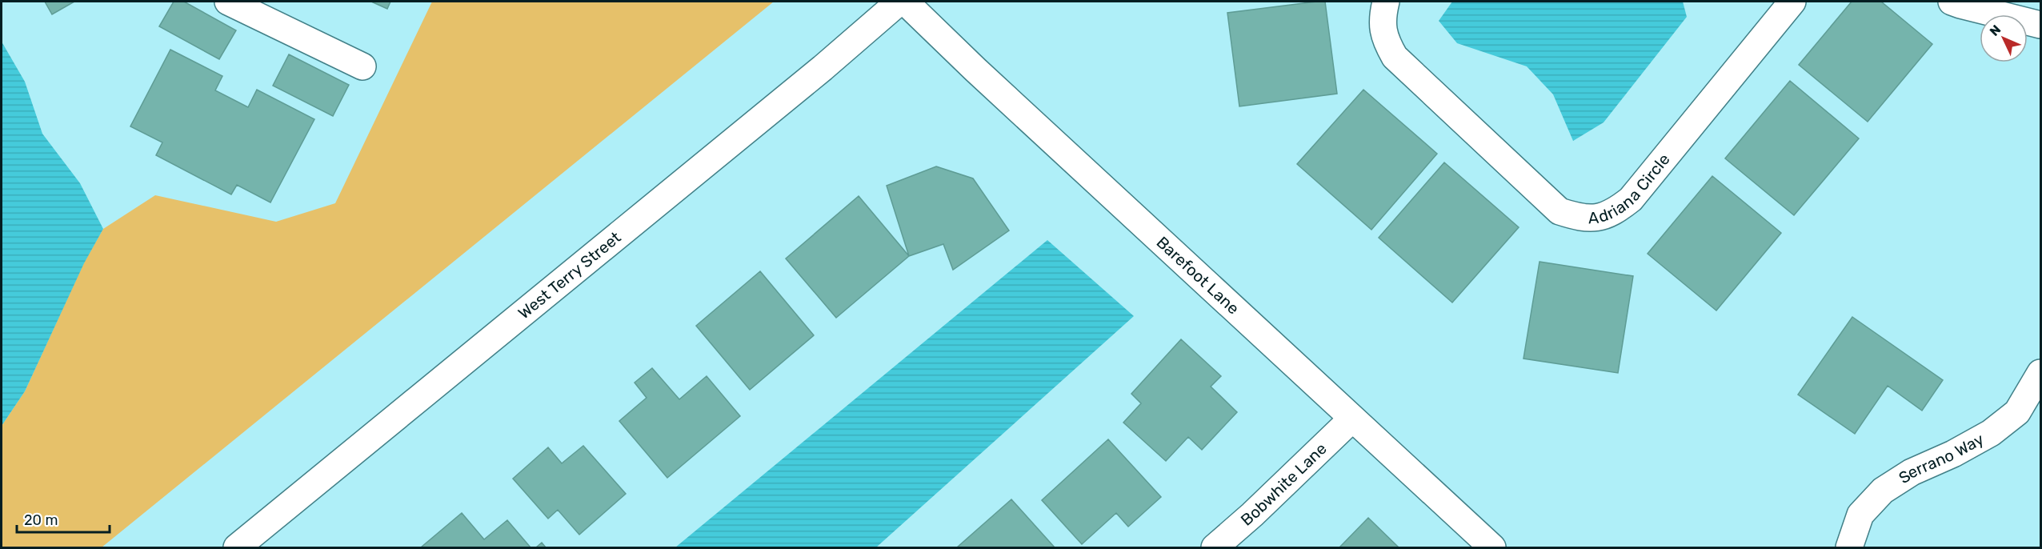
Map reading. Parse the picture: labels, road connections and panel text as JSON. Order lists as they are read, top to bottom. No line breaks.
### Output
{"streets":{"street":["Adriana Circle","West Terry Street","Barefoot Lane","Serrano Way","Bobwhite Lane"]},"crossings":[["Barefoot Lane","Bobwhite Lane"]],"scale_bar":"20 m","north":"top left"}
